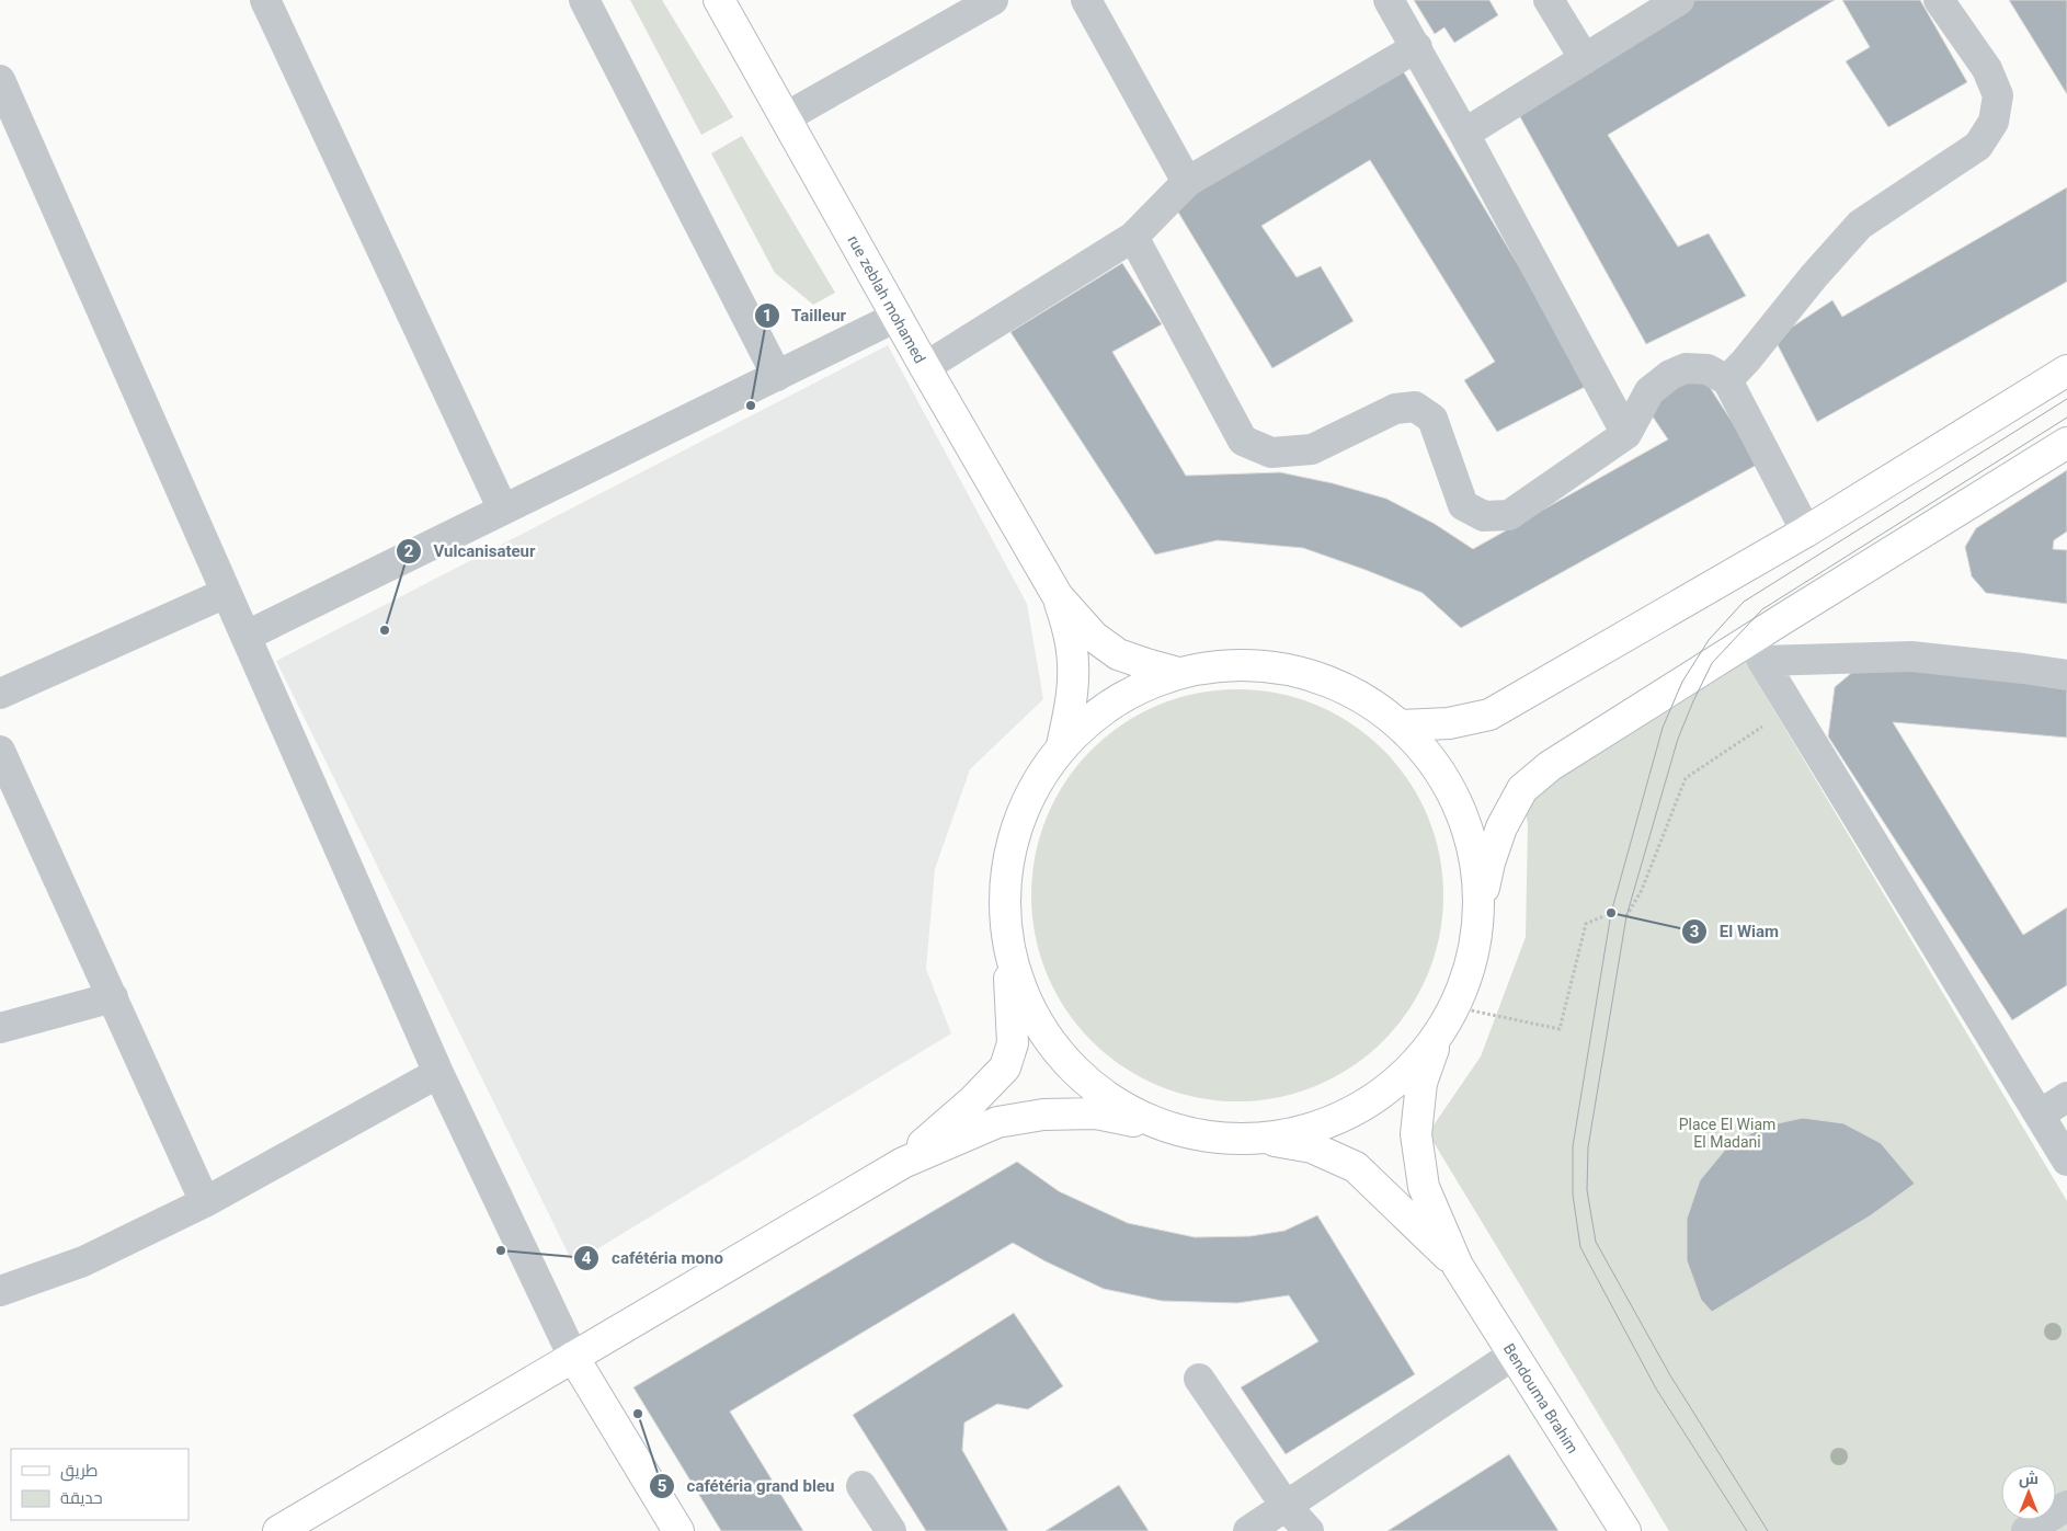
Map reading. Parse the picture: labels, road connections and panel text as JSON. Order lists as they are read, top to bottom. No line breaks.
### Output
{"streets":{"main road":["rue zeblah mohamed","Bendouma Brahim"]},"parks":["Place El Wiam El Madani"],"places":["Tailleur","Vulcanisateur","El Wiam","cafétéria mono","cafétéria grand bleu"],"legend":["طريق","حديقة"],"north":"top"}
